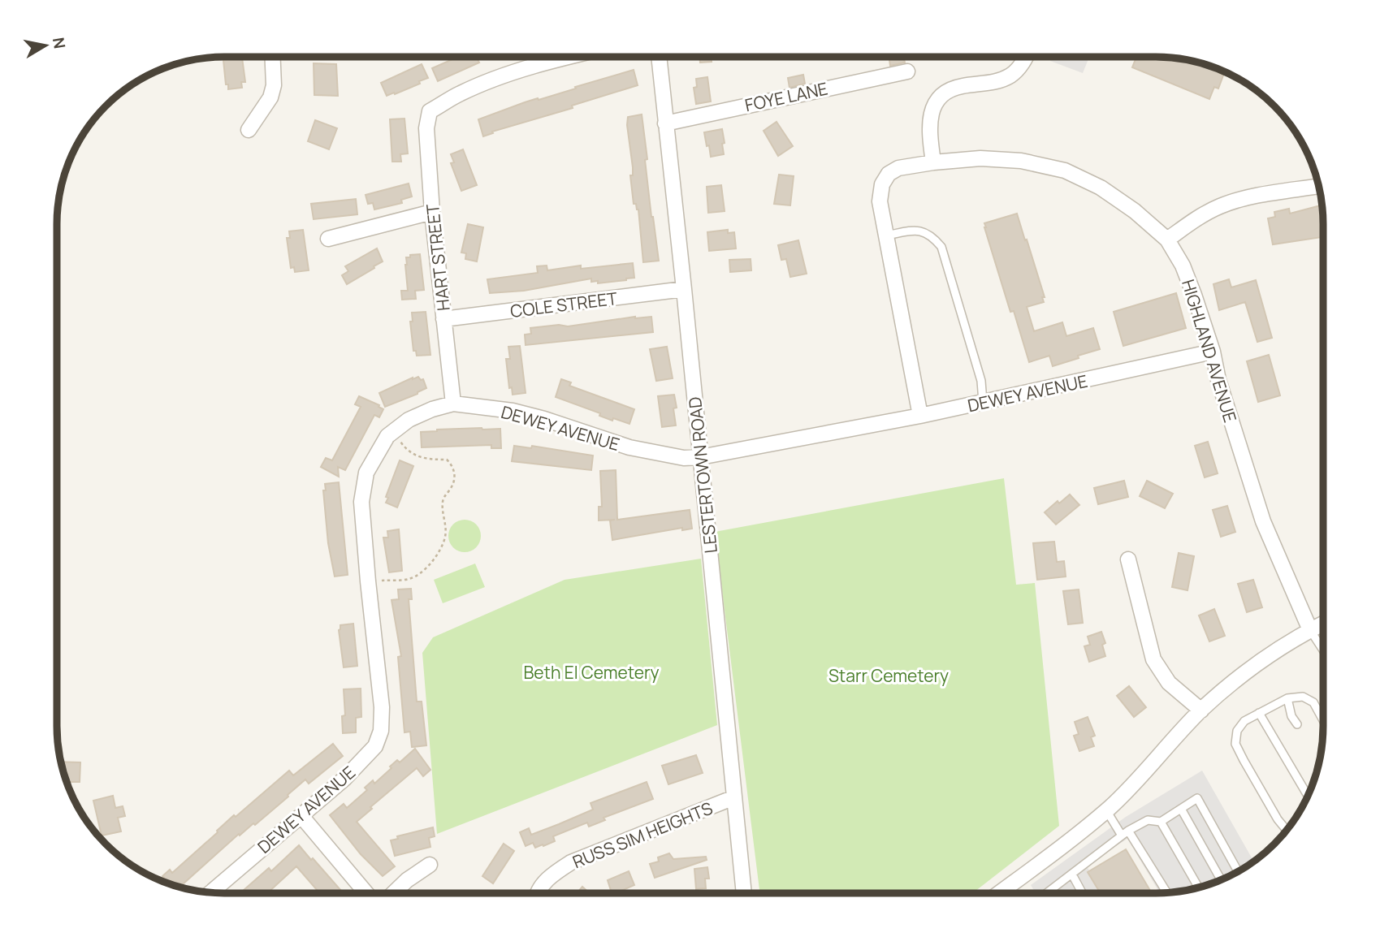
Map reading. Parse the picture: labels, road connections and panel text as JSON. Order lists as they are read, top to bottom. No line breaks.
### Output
{"streets":{"street":["FOYE LANE","HART STREET","COLE STREET","HIGHLAND AVENUE","DEWEY AVENUE","LESTERTOWN ROAD","RUSS SIM HEIGHTS"]},"crossings":[["FOYE LANE","LESTERTOWN ROAD"],["HART STREET","COLE STREET"],["HART STREET","DEWEY AVENUE"],["COLE STREET","LESTERTOWN ROAD"],["HIGHLAND AVENUE","DEWEY AVENUE"],["DEWEY AVENUE","LESTERTOWN ROAD"],["LESTERTOWN ROAD","RUSS SIM HEIGHTS"]],"parks":["Beth El Cemetery","Starr Cemetery"],"north":"right"}
